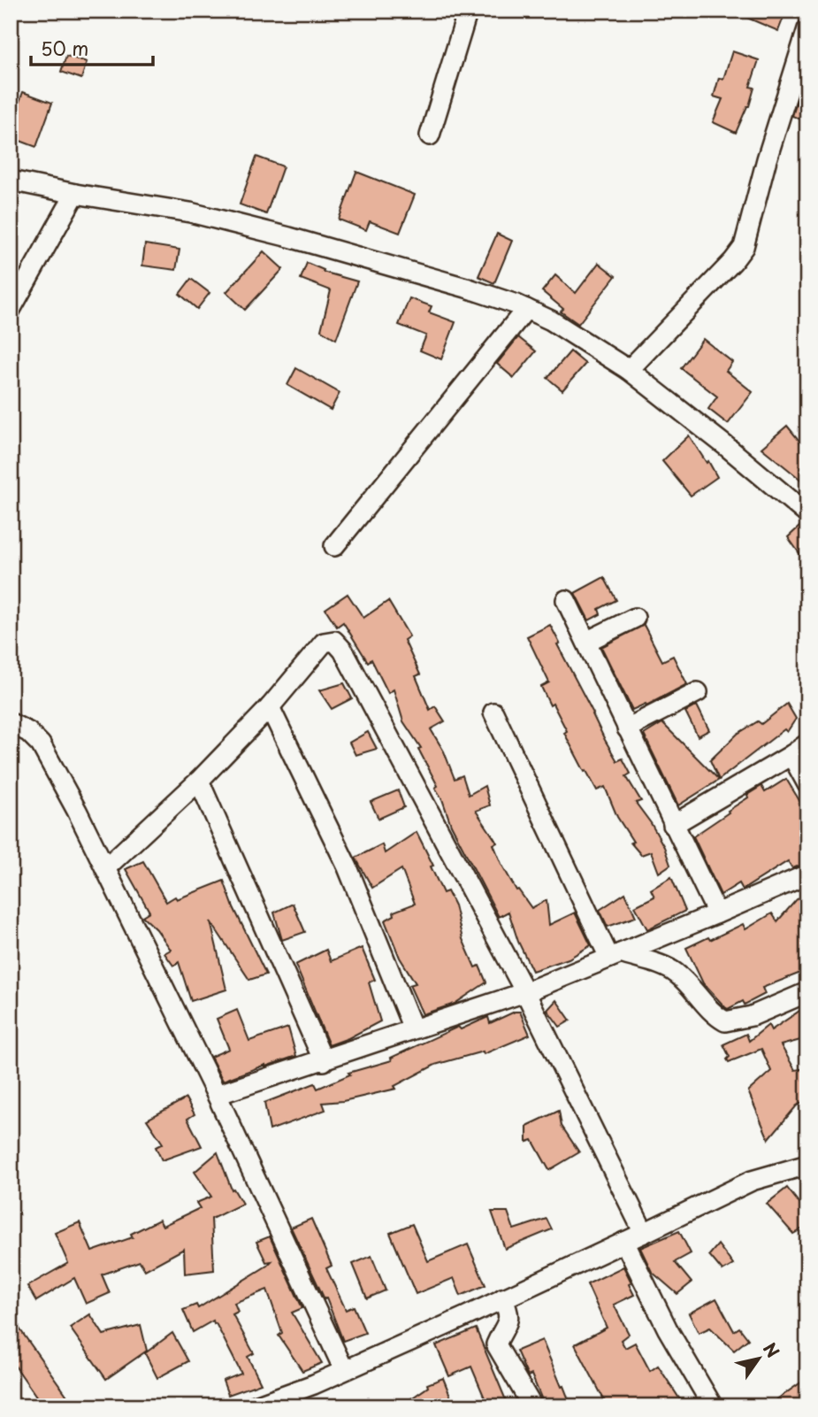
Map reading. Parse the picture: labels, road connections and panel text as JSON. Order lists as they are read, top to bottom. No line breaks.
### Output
{"scale_bar":"50 m","north":"top right"}
